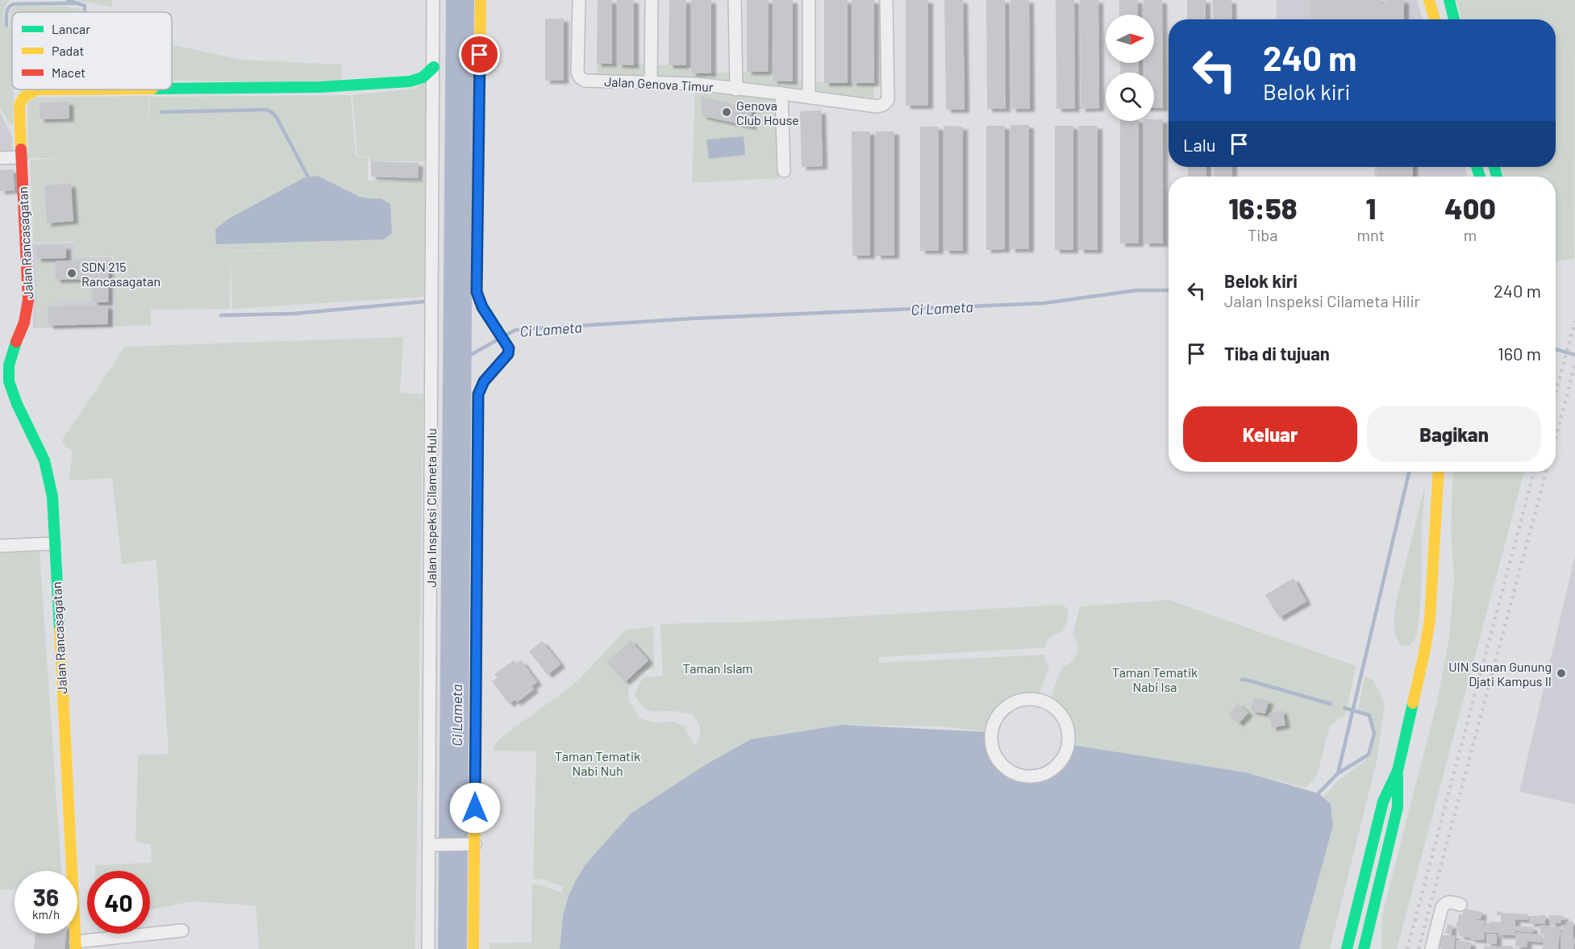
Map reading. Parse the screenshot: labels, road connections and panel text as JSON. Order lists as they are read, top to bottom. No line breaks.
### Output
{"streets":{"street":["Jalan Genova Timur","Jalan Rancasagatan","Jalan Inspeksi Cilameta Hulu"]},"crossings":[["Jalan Rancasagatan","Jalan Inspeksi Cilameta Hulu"]],"water":["Ci Lameta"],"parks":["Taman Islam","Taman Tematik Nabi Isa","Taman Tematik Nabi Nuh"],"places":["Genova Club House","SDN 215 Rancasagatan","UIN Sunan Gunung Djati Kampus II"],"legend":["Lancar","Padat","Macet"],"north":"right","page":{"turn":["240 m","Belok kiri"],"then":"Lalu","eta":["16:58","Tiba","1","mnt","400","m"],"list":[{"name":"Belok kiri","note":"Jalan Inspeksi Cilameta Hilir","value":"240 m"},{"name":"Tiba di tujuan","value":"160 m"}],"buttons":["Keluar","Bagikan"],"speed":"36 km/h","limit":"40"}}
